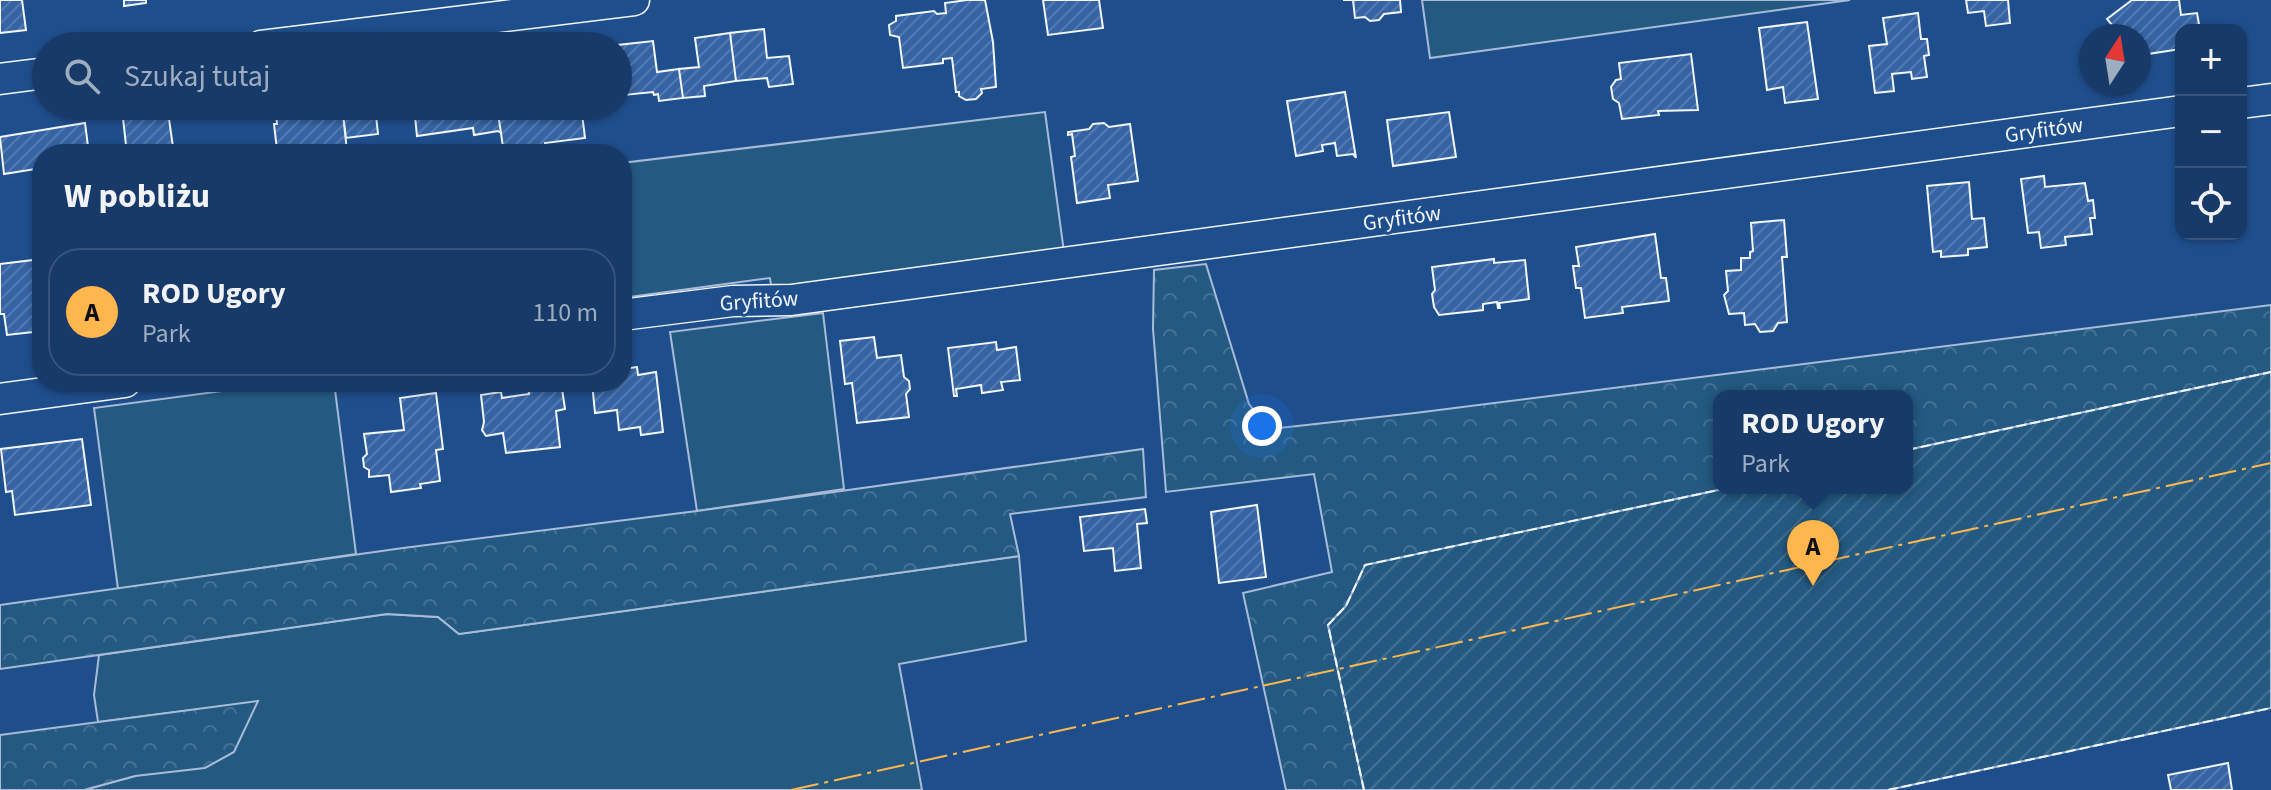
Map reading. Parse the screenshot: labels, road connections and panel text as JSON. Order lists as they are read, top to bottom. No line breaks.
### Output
{"streets":{"street":["Gryfitów"]},"north":"top","page":{"map_buttons":["+","−"],"search":"Szukaj tutaj","heading":"W pobliżu","list":[{"mark":"A","name":"ROD Ugory","note":"Park","value":"110 m"}],"popup":["ROD Ugory","Park"],"pins":"A"}}
